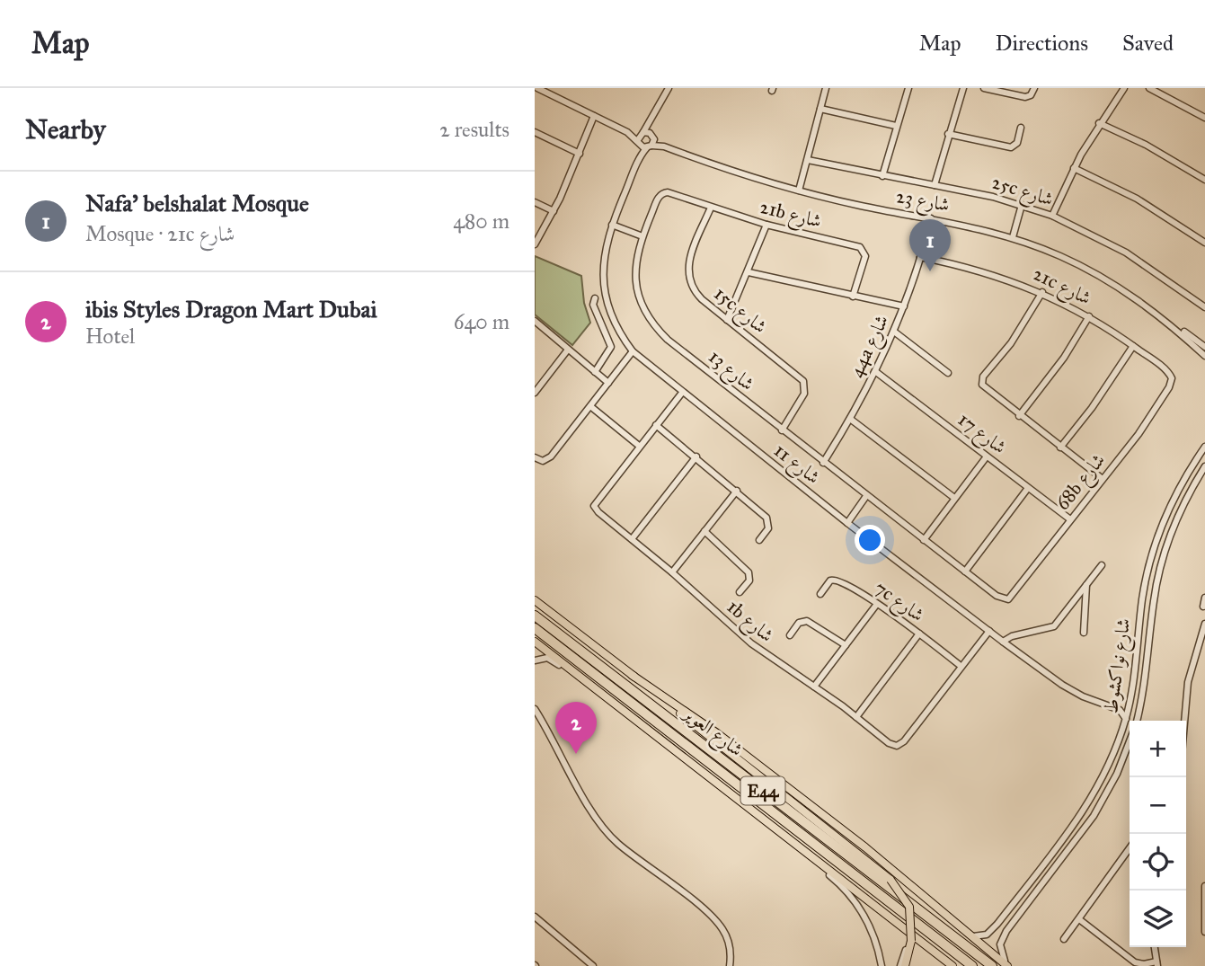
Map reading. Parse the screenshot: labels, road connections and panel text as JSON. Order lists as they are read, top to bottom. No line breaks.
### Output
{"streets":{"highway":["شارع العوير","E44"],"street":["25c شارع","شارع 23","21b شارع","21c شارع","15c شارع","44a شارع","شارع 13","شارع 17","شارع 11","68b شارع","7c شارع","1b شارع","شارع نواكشوط"]},"crossings":[["شارع 23","44a شارع"],["شارع 23","شارع 11"],["21b شارع","15c شارع"],["21b شارع","شارع 13"],["21c شارع","44a شارع"],["21c شارع","68b شارع"],["15c شارع","شارع 13"],["44a شارع","شارع 13"],["44a شارع","شارع 17"],["شارع 13","68b شارع"],["شارع 17","68b شارع"],["شارع 11","شارع نواكشوط"],["7c شارع","1b شارع"]],"page":{"header":"Map","nav":["Map","Directions","Saved"],"heading":["Nearby","2 results"],"list":[{"mark":"1","name":"Nafa' belshalat Mosque","note":"Mosque · 21c شارع","value":"480 m"},{"mark":"2","name":"ibis Styles Dragon Mart Dubai","note":"Hotel","value":"640 m"}],"pins":["1","2"],"map_buttons":["+","−"]}}
